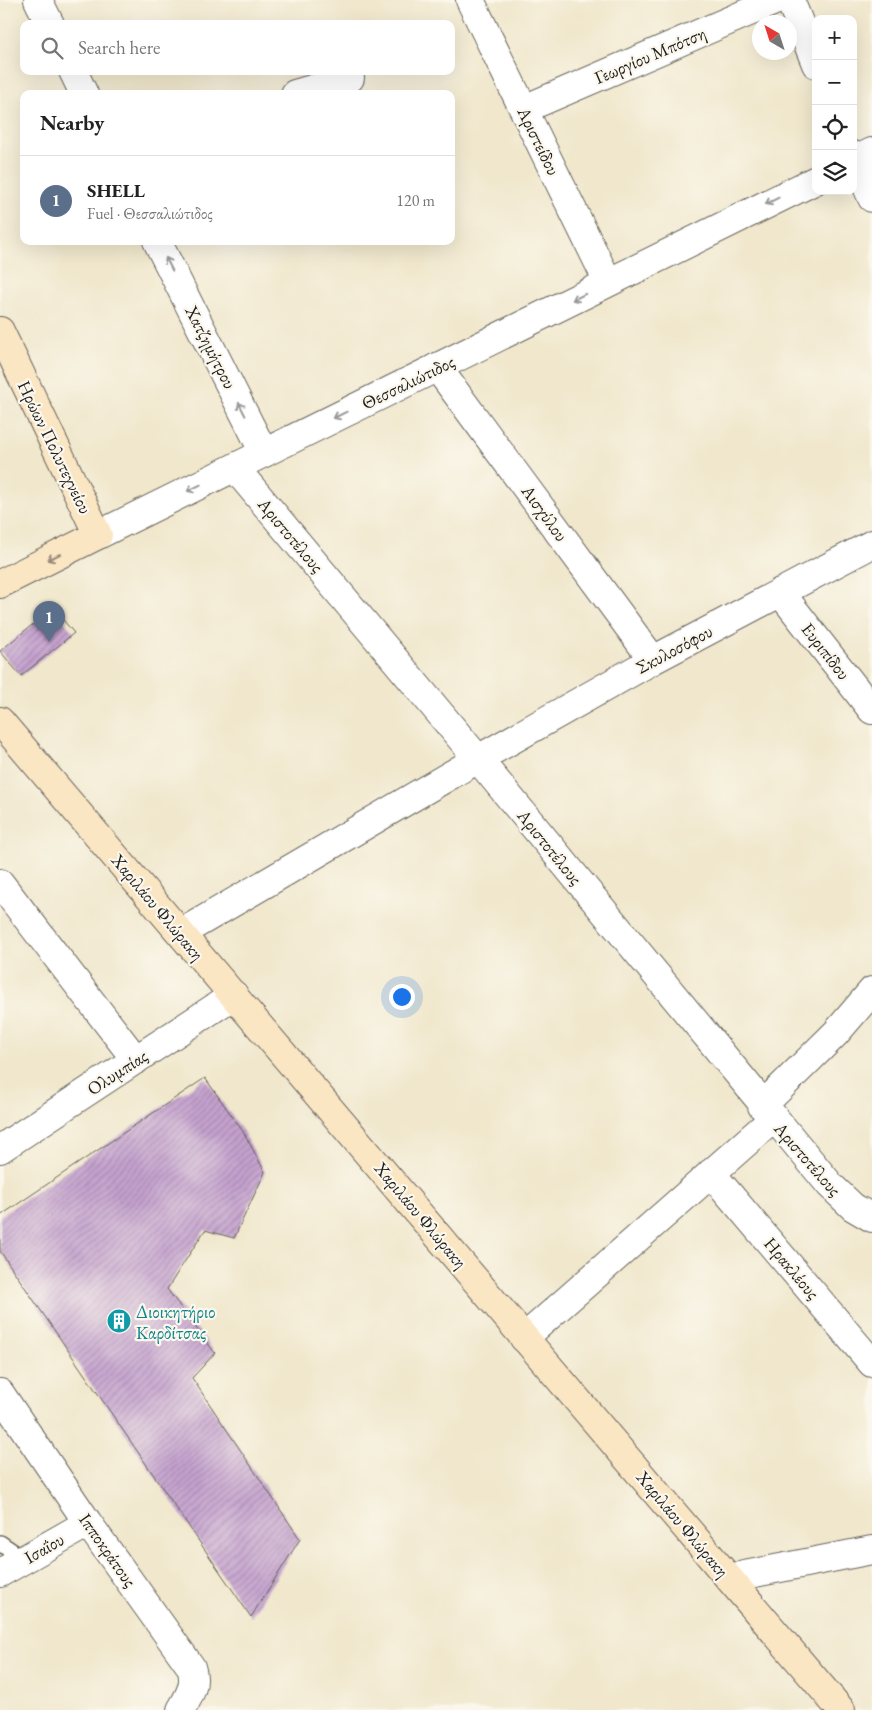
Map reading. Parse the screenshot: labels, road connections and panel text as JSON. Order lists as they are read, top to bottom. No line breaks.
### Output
{"streets":{"main road":["Θεσσαλιώτιδος","Ηρώων Πολυτεχνείου","Χαριλάου Φλώρακη"],"street":["Γεωργίου Μπότση","Αριστείδου","Χατζημήτρου","Αισχύλου","Αριστοτέλους","Σκυλοσόφου","Ευριπίδου","Ολυμπίας","Ηρακλέους","Ισαΐου","Ιπποκράτους"]},"crossings":[["Γεωργίου Μπότση","Αριστείδου"],["Αριστείδου","Θεσσαλιώτιδος"],["Χατζημήτρου","Θεσσαλιώτιδος"],["Θεσσαλιώτιδος","Ηρώων Πολυτεχνείου"],["Θεσσαλιώτιδος","Αισχύλου"],["Θεσσαλιώτιδος","Αριστοτέλους"],["Αισχύλου","Σκυλοσόφου"],["Αριστοτέλους","Σκυλοσόφου"],["Σκυλοσόφου","Ευριπίδου"],["Σκυλοσόφου","Χαριλάου Φλώρακη"],["Χαριλάου Φλώρακη","Ολυμπίας"],["Ισαΐου","Ιπποκράτους"]],"one_way":["Χατζημήτρου","Θεσσαλιώτιδος"],"places":{"building":["Διοικητήριο Καρδίτσας"]},"north":"top left","page":{"map_buttons":["+","−"],"search":"Search here","heading":"Nearby","list":[{"mark":"1","name":"SHELL","note":"Fuel · Θεσσαλιώτιδος","value":"120 m"}],"pins":"1"}}
